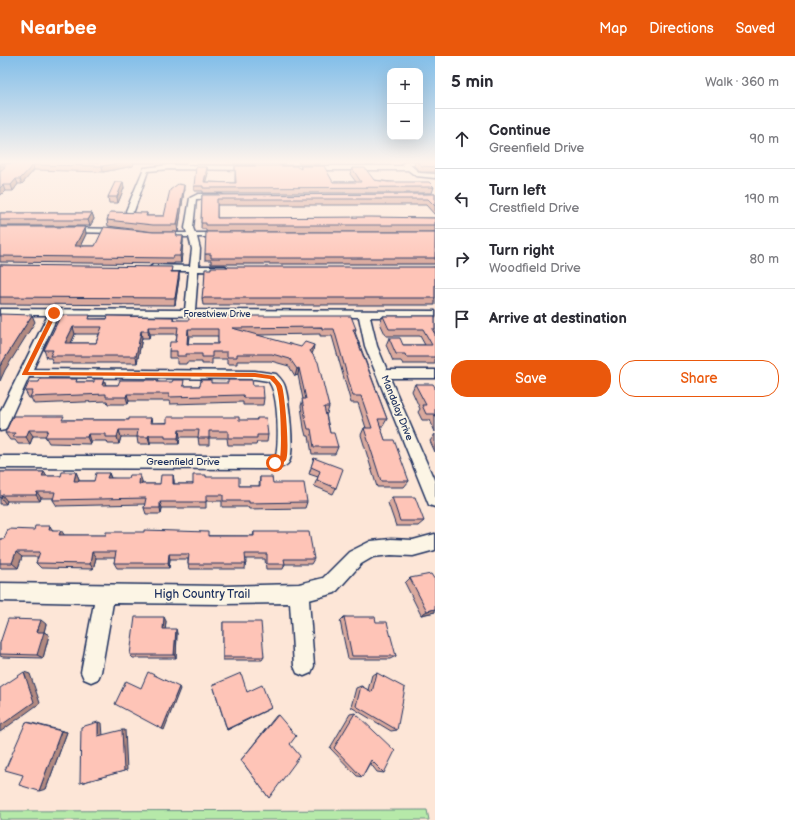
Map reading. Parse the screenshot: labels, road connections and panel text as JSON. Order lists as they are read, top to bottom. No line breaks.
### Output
{"streets":{"street":["Forestview Drive","Mandalay Drive","Greenfield Drive","High Country Trail"]},"crossings":[["Forestview Drive","Mandalay Drive"]],"page":{"header":"Nearbee","nav":["Map","Directions","Saved"],"heading":["5 min","Walk · 360 m"],"map_buttons":["+","−"],"list":[["Continue","Greenfield Drive","90 m"],["Turn left","Crestfield Drive","190 m"],["Turn right","Woodfield Drive","80 m"],"Arrive at destination"],"buttons":["Save","Share"]}}
